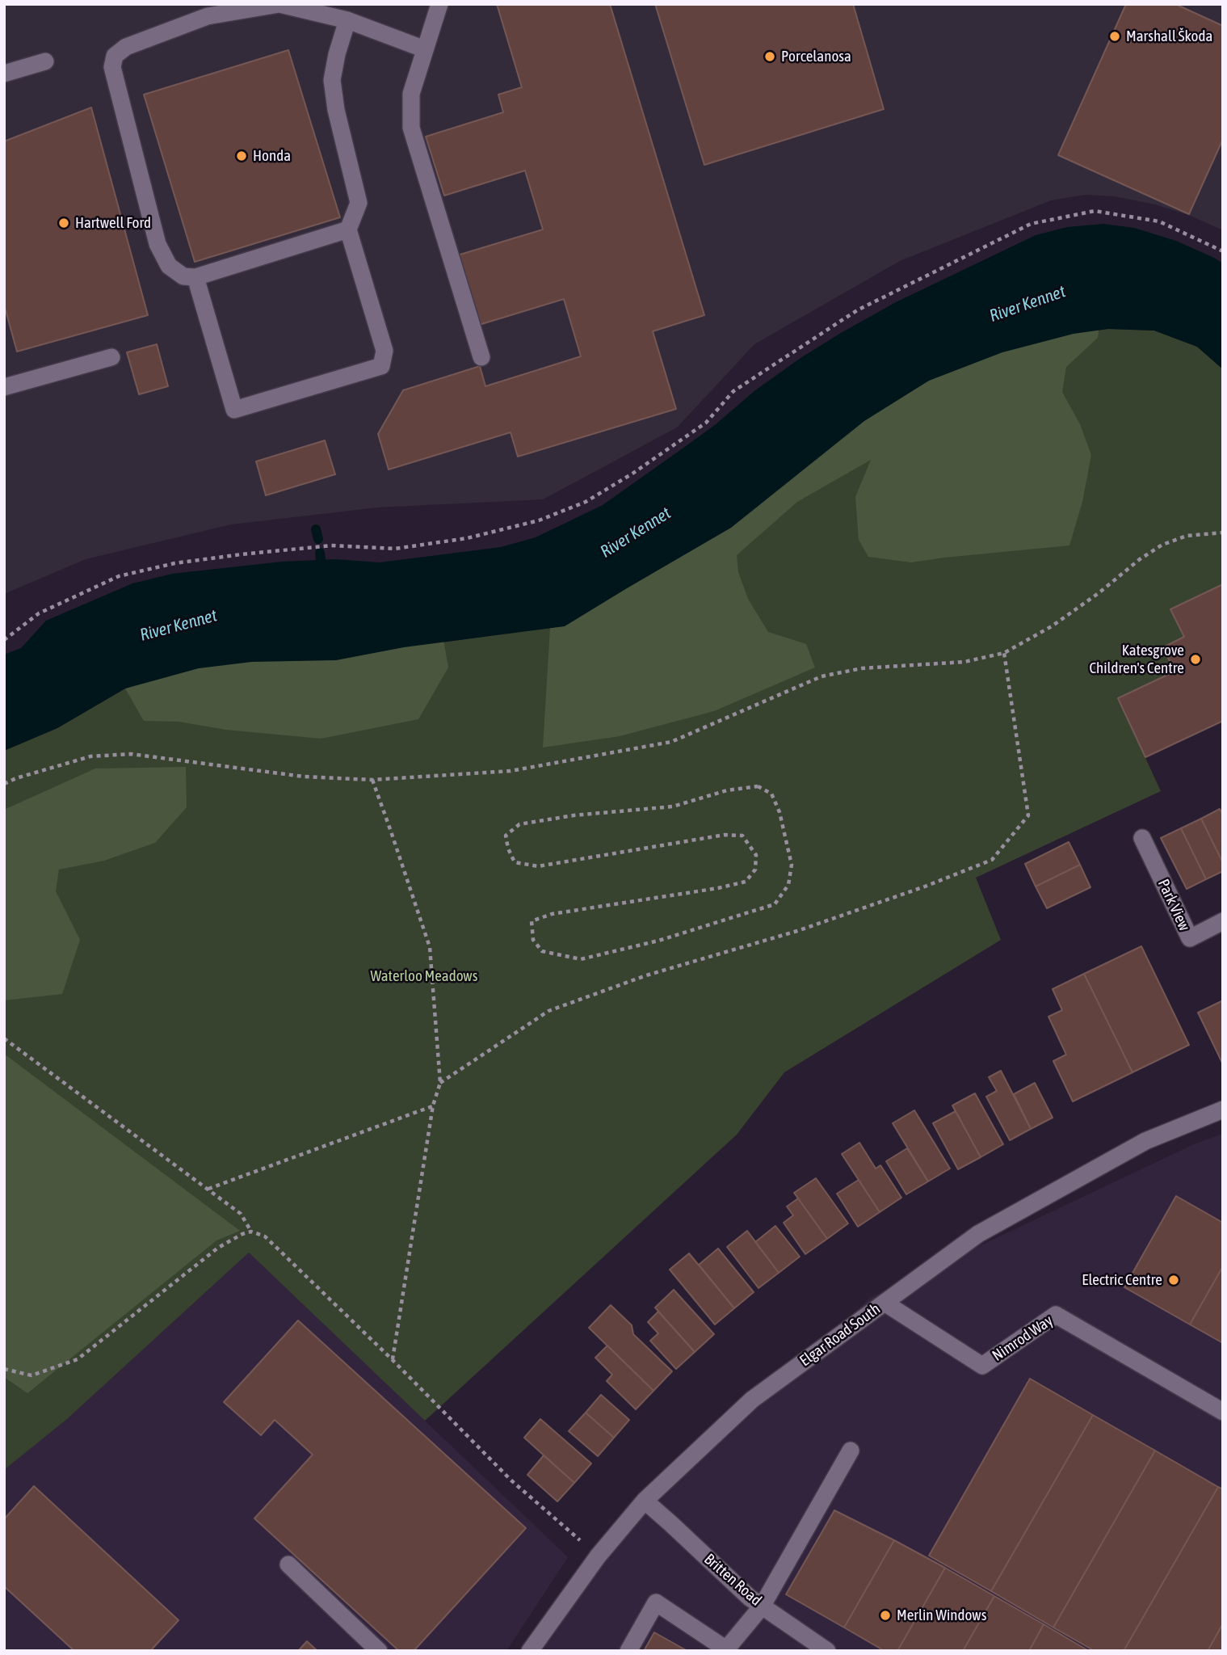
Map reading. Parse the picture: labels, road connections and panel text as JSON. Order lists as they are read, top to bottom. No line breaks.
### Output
{"streets":{"street":["Park View","Elgar Road South","Nimrod Way","Britten Road"]},"crossings":[["Elgar Road South","Nimrod Way"],["Elgar Road South","Britten Road"]],"water":["River Kennet"],"parks":["Waterloo Meadows"],"places":["Marshall Škoda","Porcelanosa","Honda","Hartwell Ford","Katesgrove Children's Centre","Electric Centre","Merlin Windows"]}
